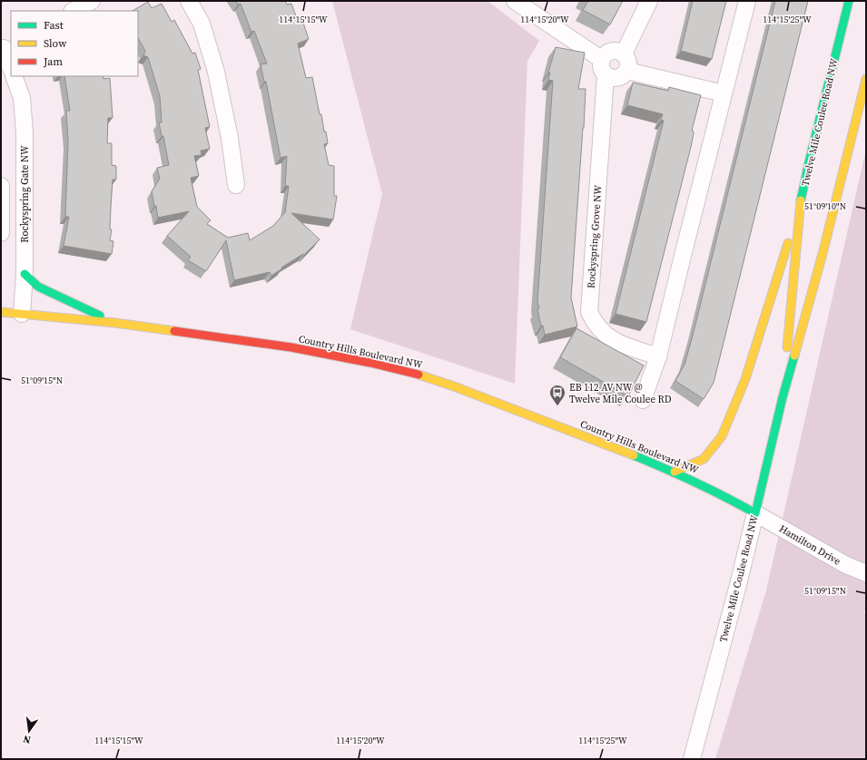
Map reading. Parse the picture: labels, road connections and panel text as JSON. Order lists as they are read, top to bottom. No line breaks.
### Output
{"streets":{"main road":["Twelve Mile Coulee Road NW","Country Hills Boulevard NW"],"street":["Rockyspring Gate NW","Rockyspring Grove NW","Hamilton Drive"]},"crossings":[["Twelve Mile Coulee Road NW","Country Hills Boulevard NW"],["Twelve Mile Coulee Road NW","Hamilton Drive"],["Rockyspring Gate NW","Country Hills Boulevard NW"],["Country Hills Boulevard NW","Hamilton Drive"]],"places":{"bus stop":["EB 112 AV NW @ Twelve Mile Coulee RD"]},"legend":["Fast","Slow","Jam"],"north":"bottom","coordinates":["114°15'15\"W","114°15'20\"W","114°15'25\"W","51°09'10\"N","51°09'15\"N"]}
